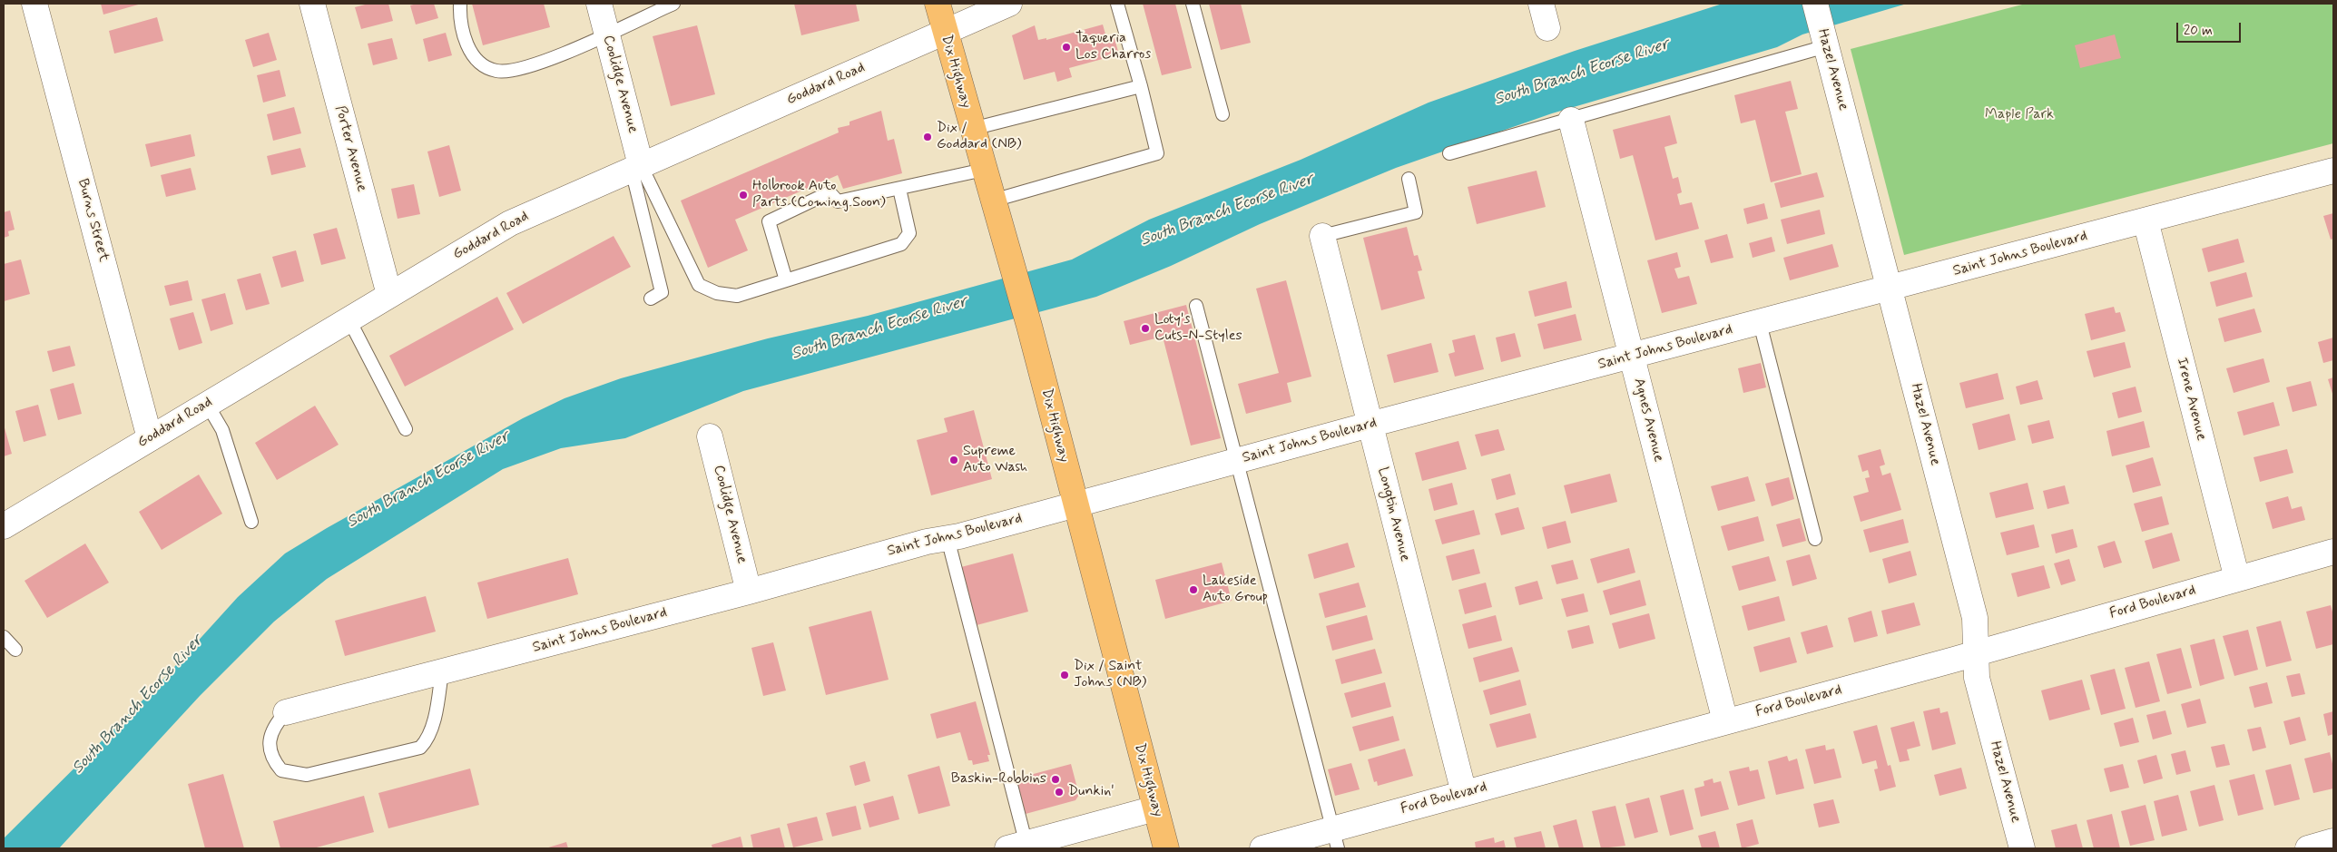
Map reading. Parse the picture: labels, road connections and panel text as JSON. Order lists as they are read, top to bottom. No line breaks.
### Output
{"streets":{"main road":["Dix Highway"],"street":["Hazel Avenue","Coolidge Avenue","Goddard Road","Porter Avenue","Burns Street","Saint Johns Boulevard","Irene Avenue","Agnes Avenue","Longtin Avenue","Ford Boulevard"]},"crossings":[["Hazel Avenue","Saint Johns Boulevard"],["Hazel Avenue","Ford Boulevard"],["Dix Highway","Goddard Road"],["Dix Highway","Saint Johns Boulevard"],["Coolidge Avenue","Goddard Road"],["Coolidge Avenue","Saint Johns Boulevard"],["Goddard Road","Porter Avenue"],["Goddard Road","Burns Street"],["Saint Johns Boulevard","Irene Avenue"],["Saint Johns Boulevard","Agnes Avenue"],["Saint Johns Boulevard","Longtin Avenue"],["Irene Avenue","Ford Boulevard"],["Agnes Avenue","Ford Boulevard"],["Longtin Avenue","Ford Boulevard"]],"water":["South Branch Ecorse River"],"parks":["Maple Park"],"places":["Taqueria Los Charros","Dix / Goddard (NB)","Holbrook Auto Parts (Coming Soon)","Loty's Cuts-N-Styles","Supreme Auto Wash","Lakeside Auto Group","Dix / Saint Johns (NB)","Baskin-Robbins","Dunkin'"],"scale_bar":"20 m"}
